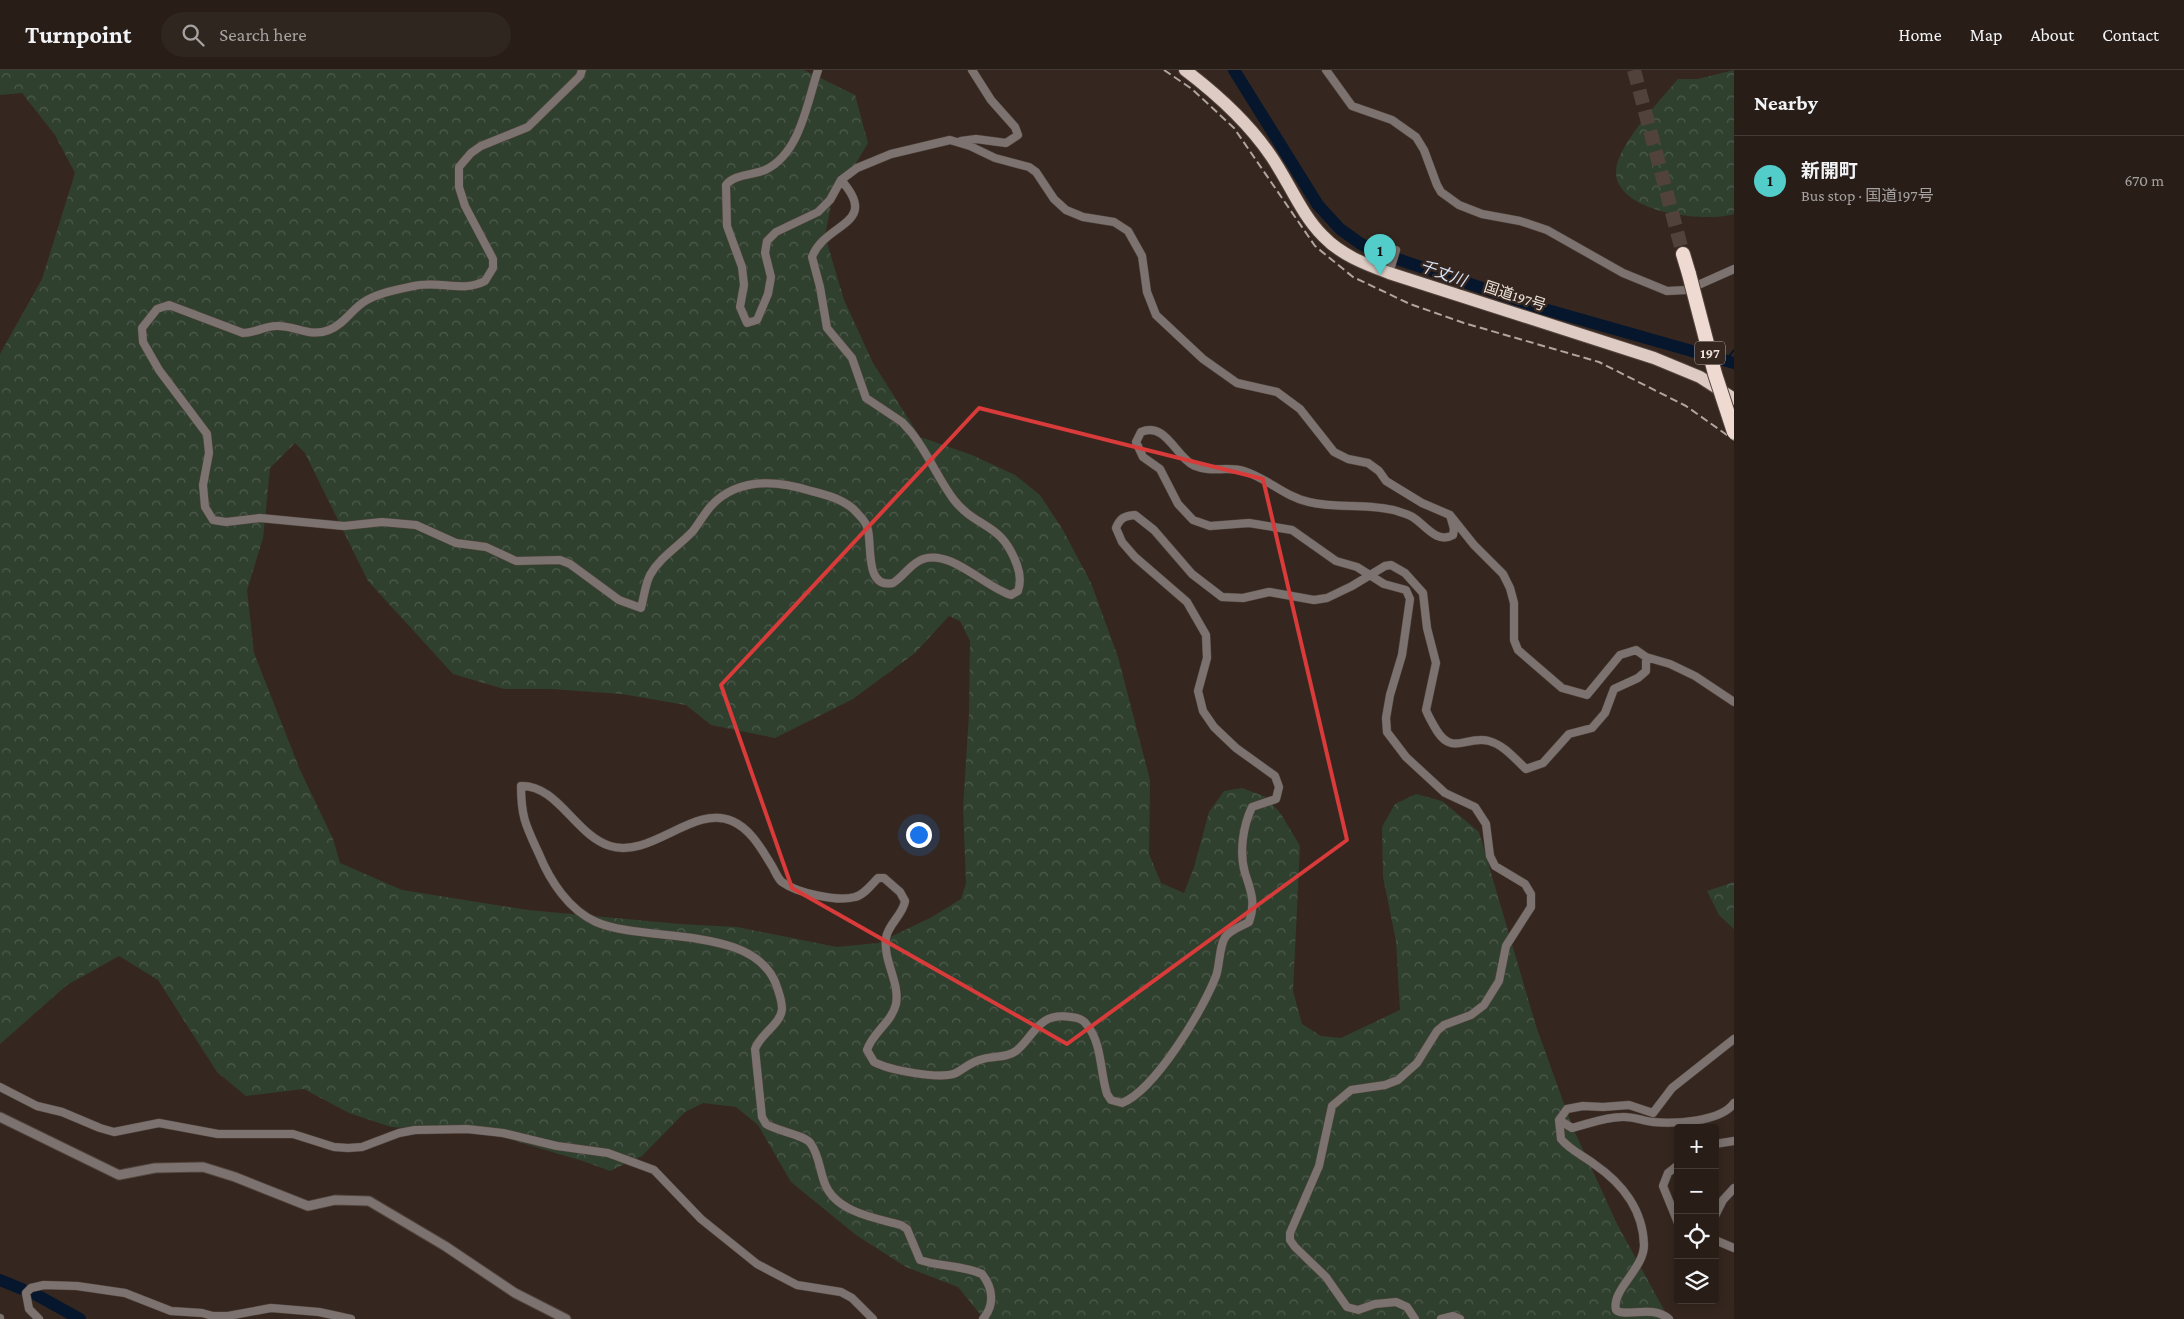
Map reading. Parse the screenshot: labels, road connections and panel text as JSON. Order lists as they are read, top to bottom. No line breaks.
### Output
{"streets":{"highway":["国道197号","197"]},"water":["千丈川"],"page":{"header":"Turnpoint","search":"Search here","nav":["Home","Map","About","Contact"],"heading":"Nearby","list":[{"mark":"1","name":"新開町","note":"Bus stop · 国道197号","value":"670 m"}],"pins":"1","map_buttons":["+","−"]}}
